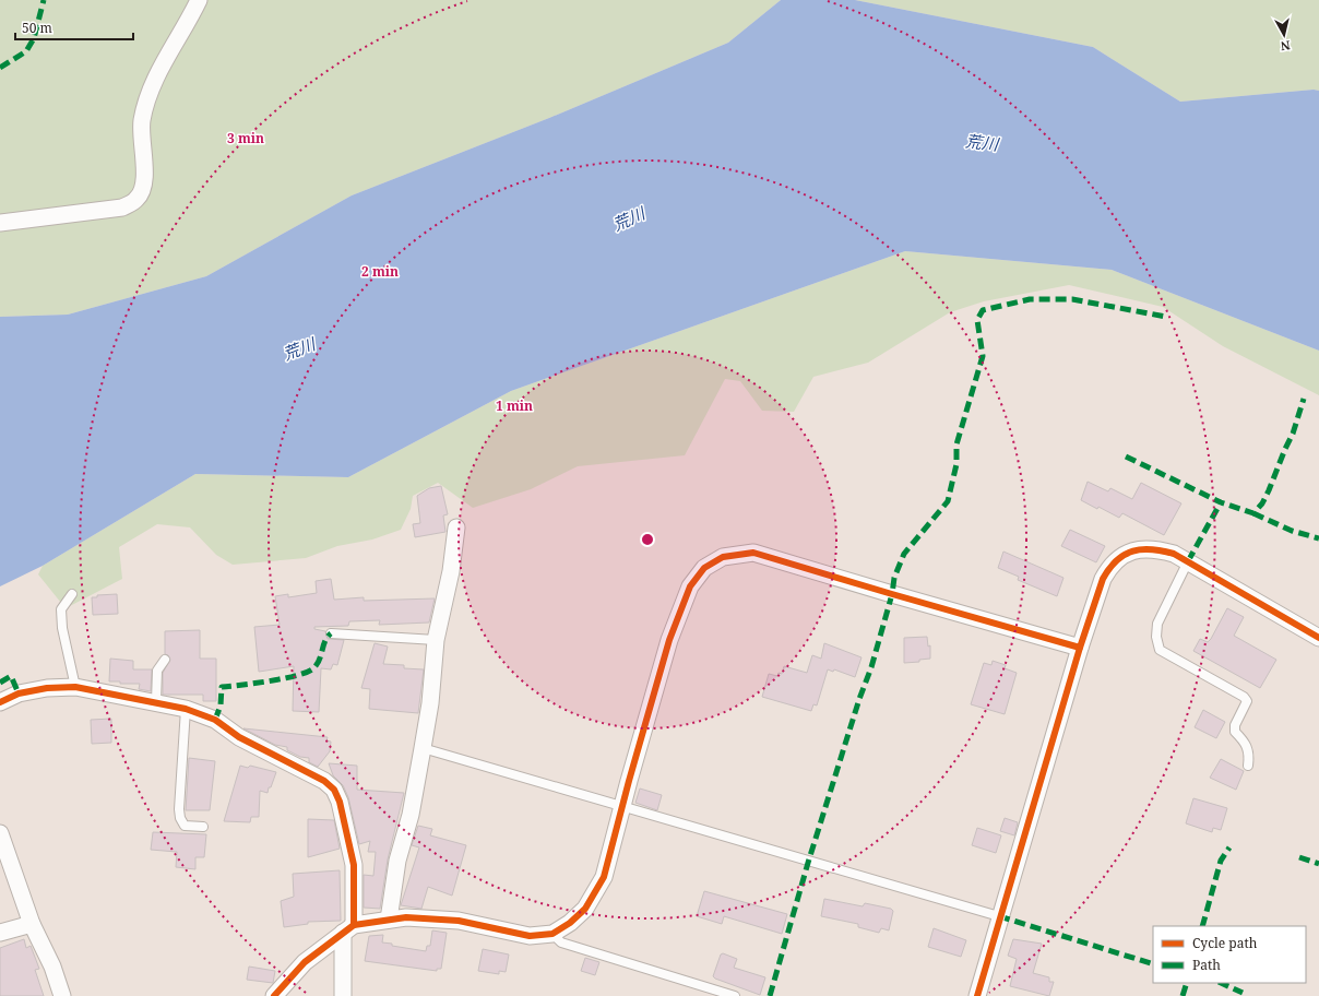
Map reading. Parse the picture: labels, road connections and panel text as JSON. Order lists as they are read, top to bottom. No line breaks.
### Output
{"water":["荒川"],"legend":["Cycle path","Path"],"scale_bar":"50 m","north":"bottom","rings":["3 min","2 min","1 min"]}
